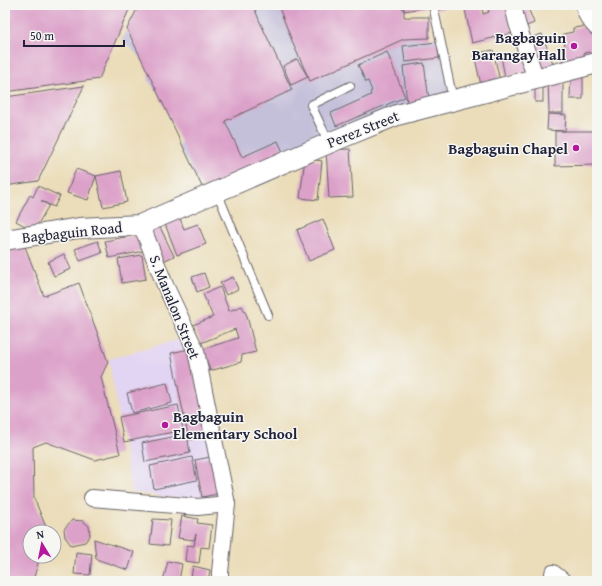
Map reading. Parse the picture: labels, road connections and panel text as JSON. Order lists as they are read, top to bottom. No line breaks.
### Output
{"streets":{"street":["Perez Street","Bagbaguin Road","S. Manalon Street"]},"crossings":[["Perez Street","Bagbaguin Road"],["Perez Street","S. Manalon Street"],["Bagbaguin Road","S. Manalon Street"]],"places":["Bagbaguin Barangay Hall","Bagbaguin Chapel","Bagbaguin Elementary School"],"scale_bar":"50 m","north":"top"}
